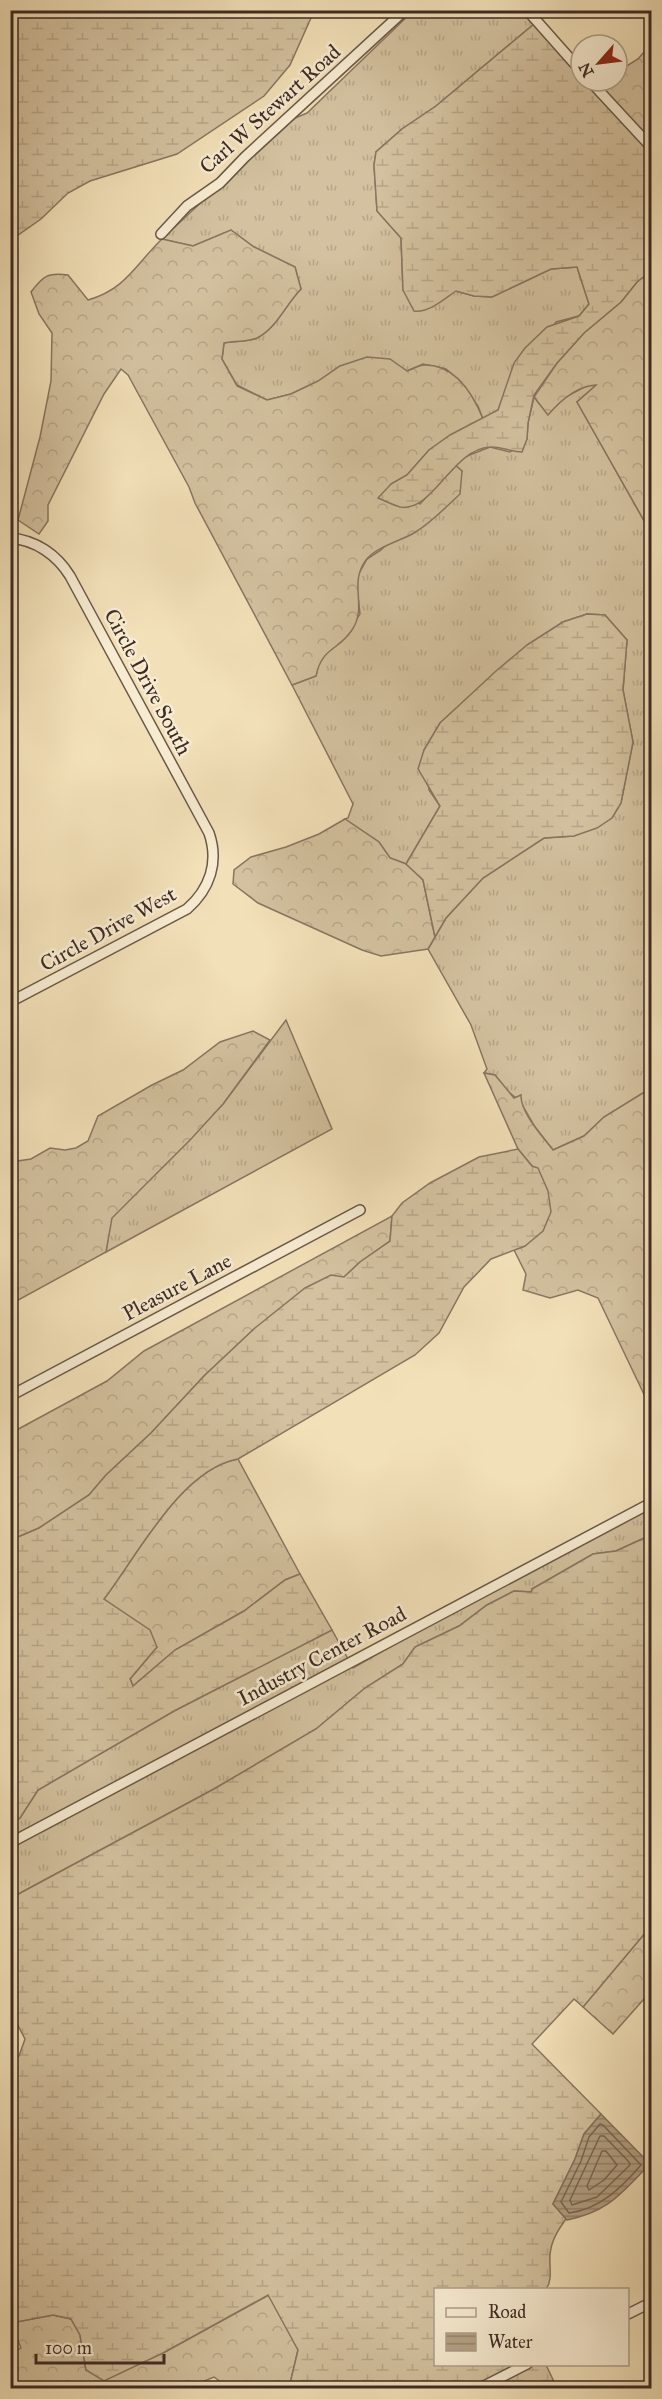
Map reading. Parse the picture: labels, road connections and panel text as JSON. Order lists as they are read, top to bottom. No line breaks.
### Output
{"streets":{"street":["Carl W Stewart Road","Circle Drive South","Circle Drive West","Pleasure Lane","Industry Center Road"]},"crossings":[["Circle Drive South","Circle Drive West"]],"legend":["Road","Water"],"scale_bar":"100 m","north":"bottom left"}
